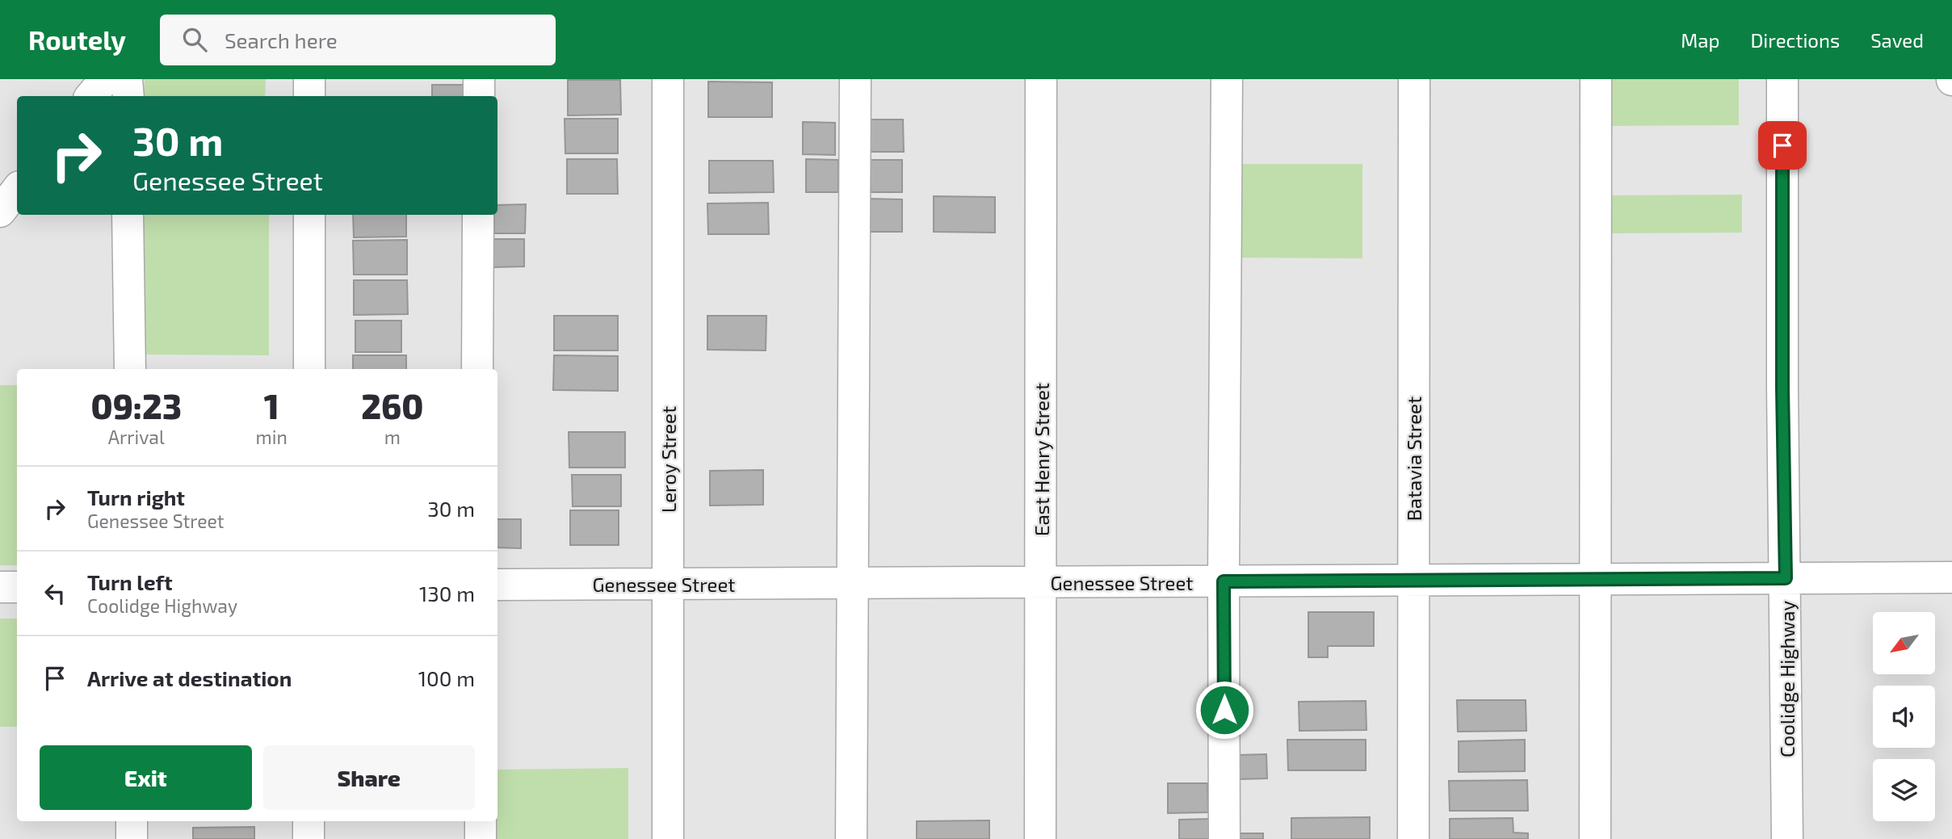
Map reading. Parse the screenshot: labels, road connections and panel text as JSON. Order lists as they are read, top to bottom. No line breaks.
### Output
{"streets":{"street":["Batavia Street","Leroy Street","East Henry Street","Genessee Street","Coolidge Highway"]},"crossings":[["Batavia Street","Genessee Street"],["Leroy Street","Genessee Street"],["East Henry Street","Genessee Street"],["Genessee Street","Coolidge Highway"]],"north":"bottom left","page":{"header":"Routely","search":"Search here","nav":["Map","Directions","Saved"],"turn":["30 m","Genessee Street"],"eta":["09:23","Arrival","1","min","260","m"],"list":[{"name":"Turn right","note":"Genessee Street","value":"30 m"},{"name":"Turn left","note":"Coolidge Highway","value":"130 m"},{"name":"Arrive at destination","value":"100 m"}],"buttons":["Exit","Share"]}}
